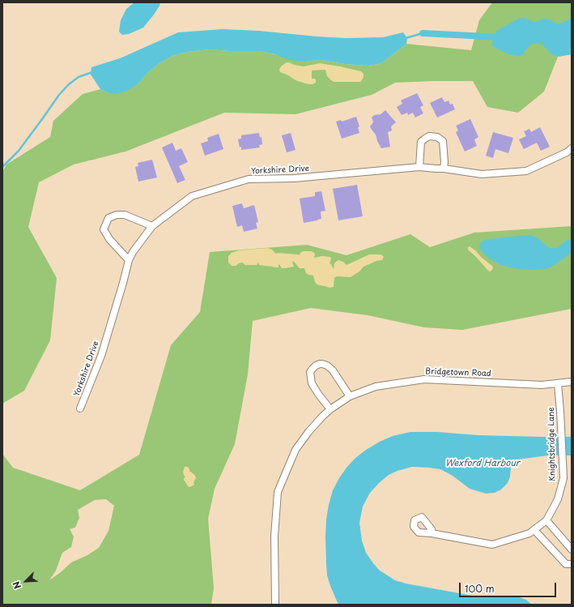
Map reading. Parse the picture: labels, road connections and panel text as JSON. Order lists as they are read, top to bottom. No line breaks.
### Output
{"streets":{"street":["Yorkshire Drive","Bridgetown Road","Knightsbridge Lane"]},"crossings":[["Bridgetown Road","Knightsbridge Lane"]],"water":["Wexford Harbour"],"scale_bar":"100 m","north":"bottom left"}
